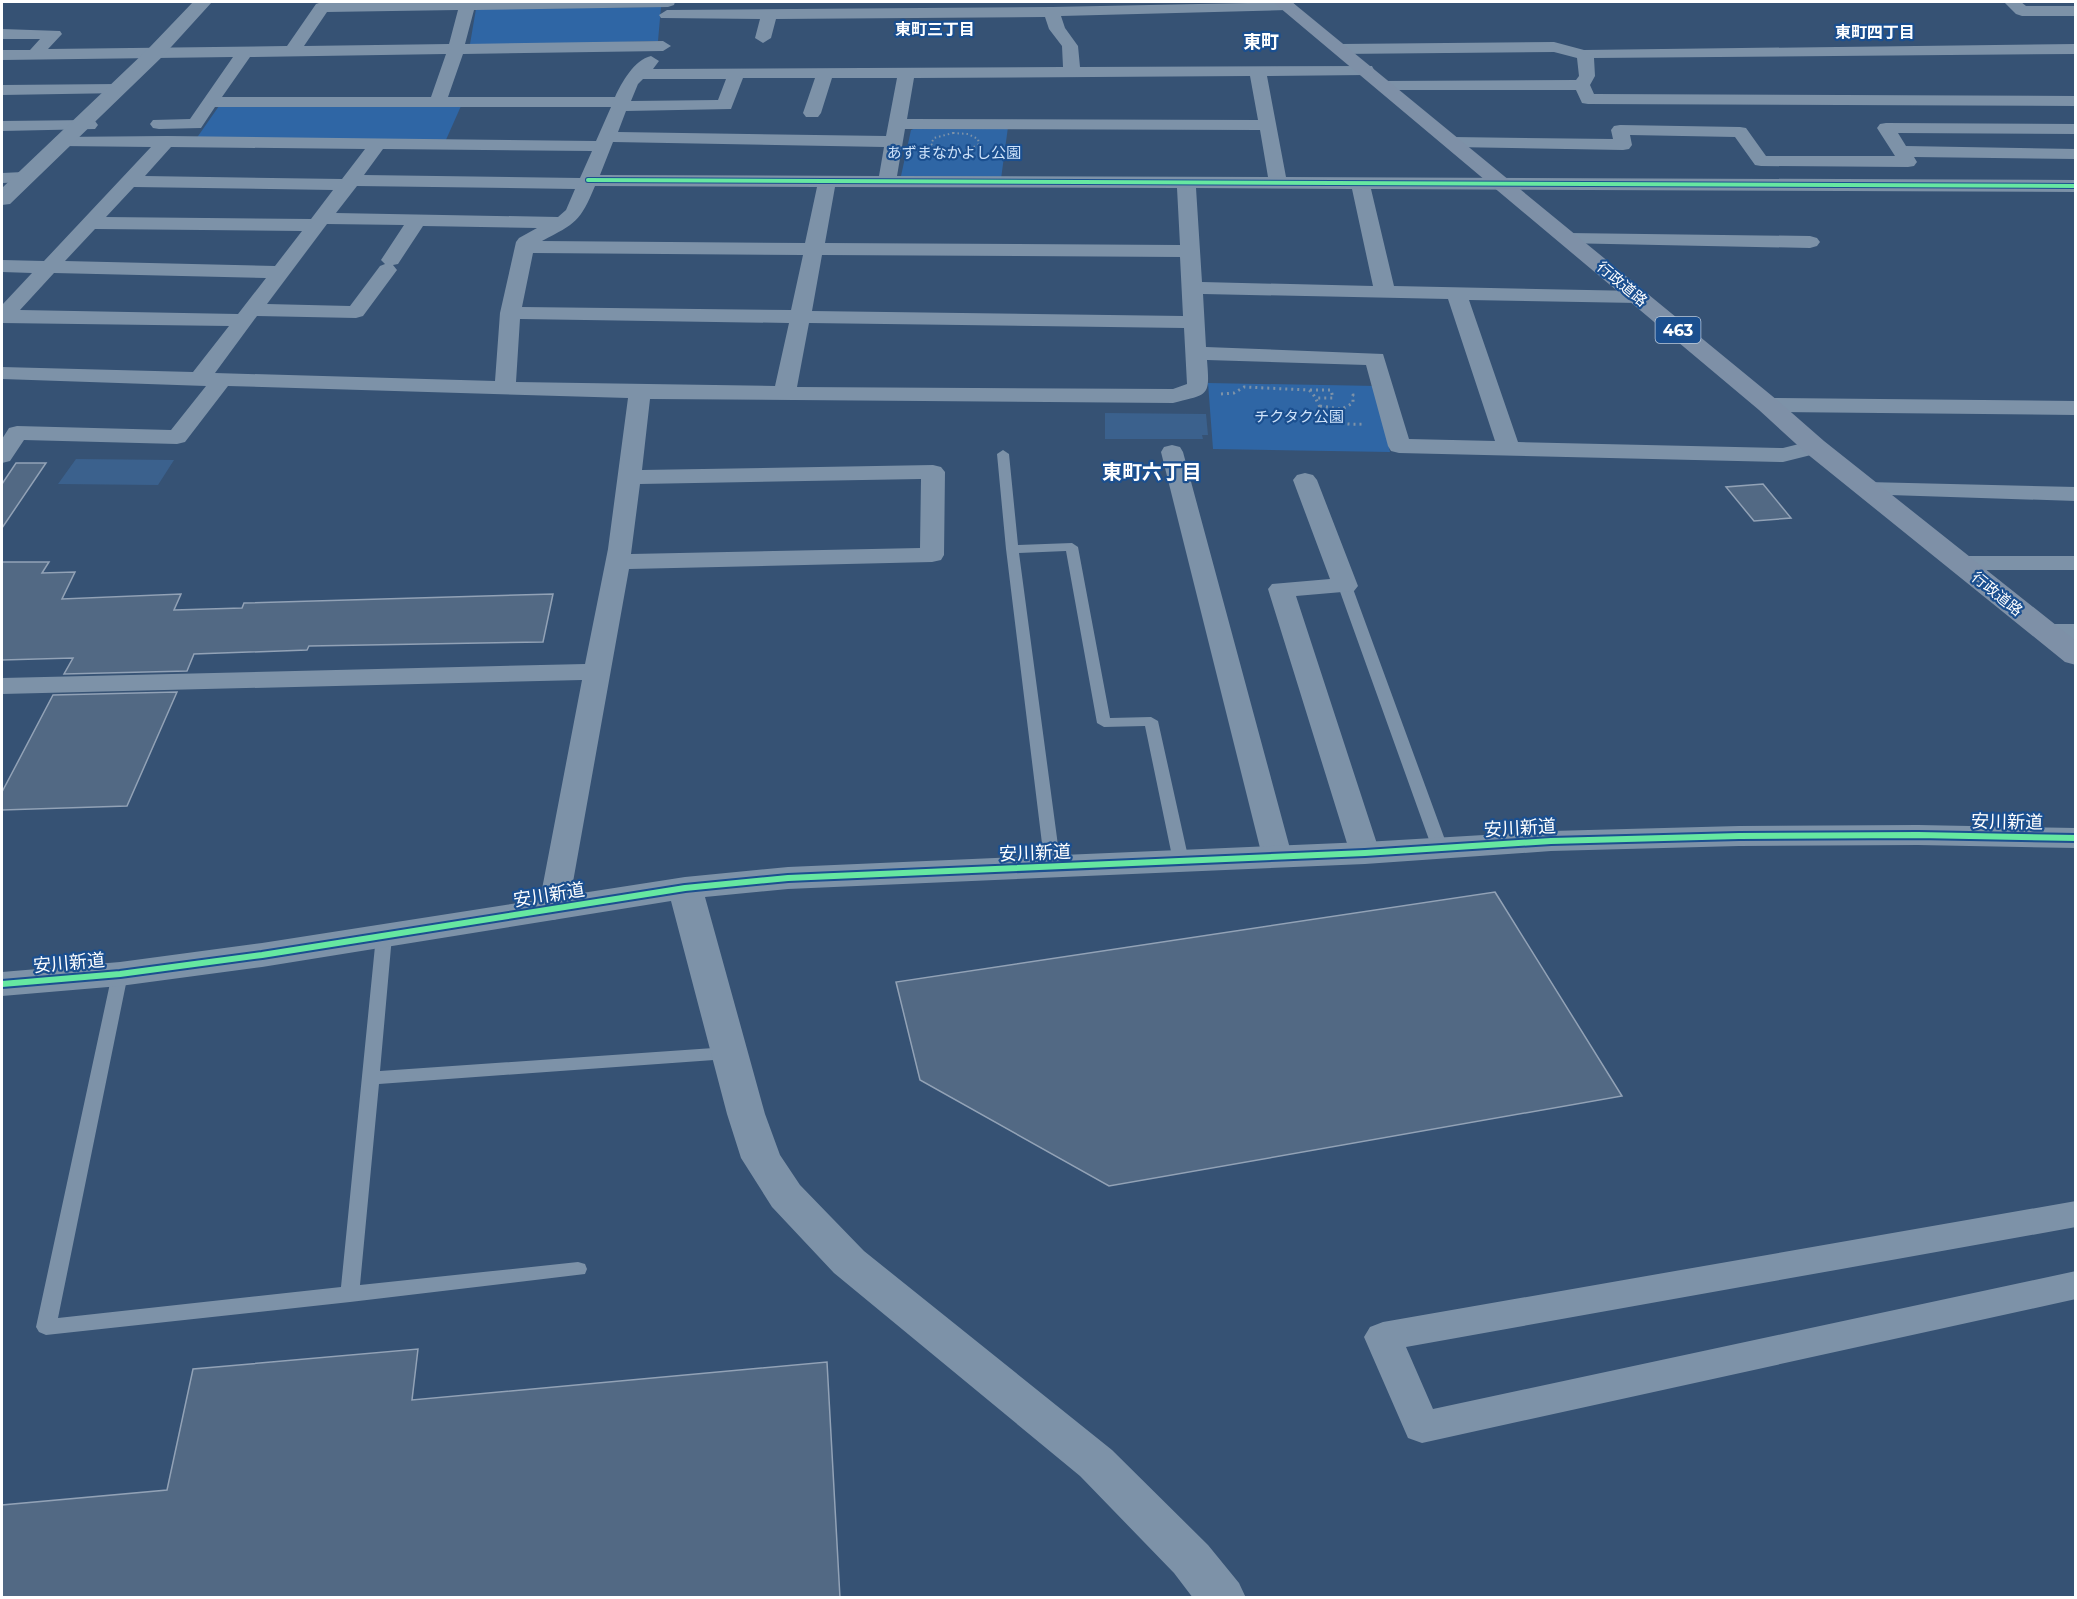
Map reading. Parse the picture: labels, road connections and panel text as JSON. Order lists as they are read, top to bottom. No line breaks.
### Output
{"streets":{"highway":["行政道路","463"],"street":["安川新道"]},"districts":["東町三丁目","東町四丁目","東町","東町六丁目"],"parks":["あずまなかよし公園","チクタク公園"]}
